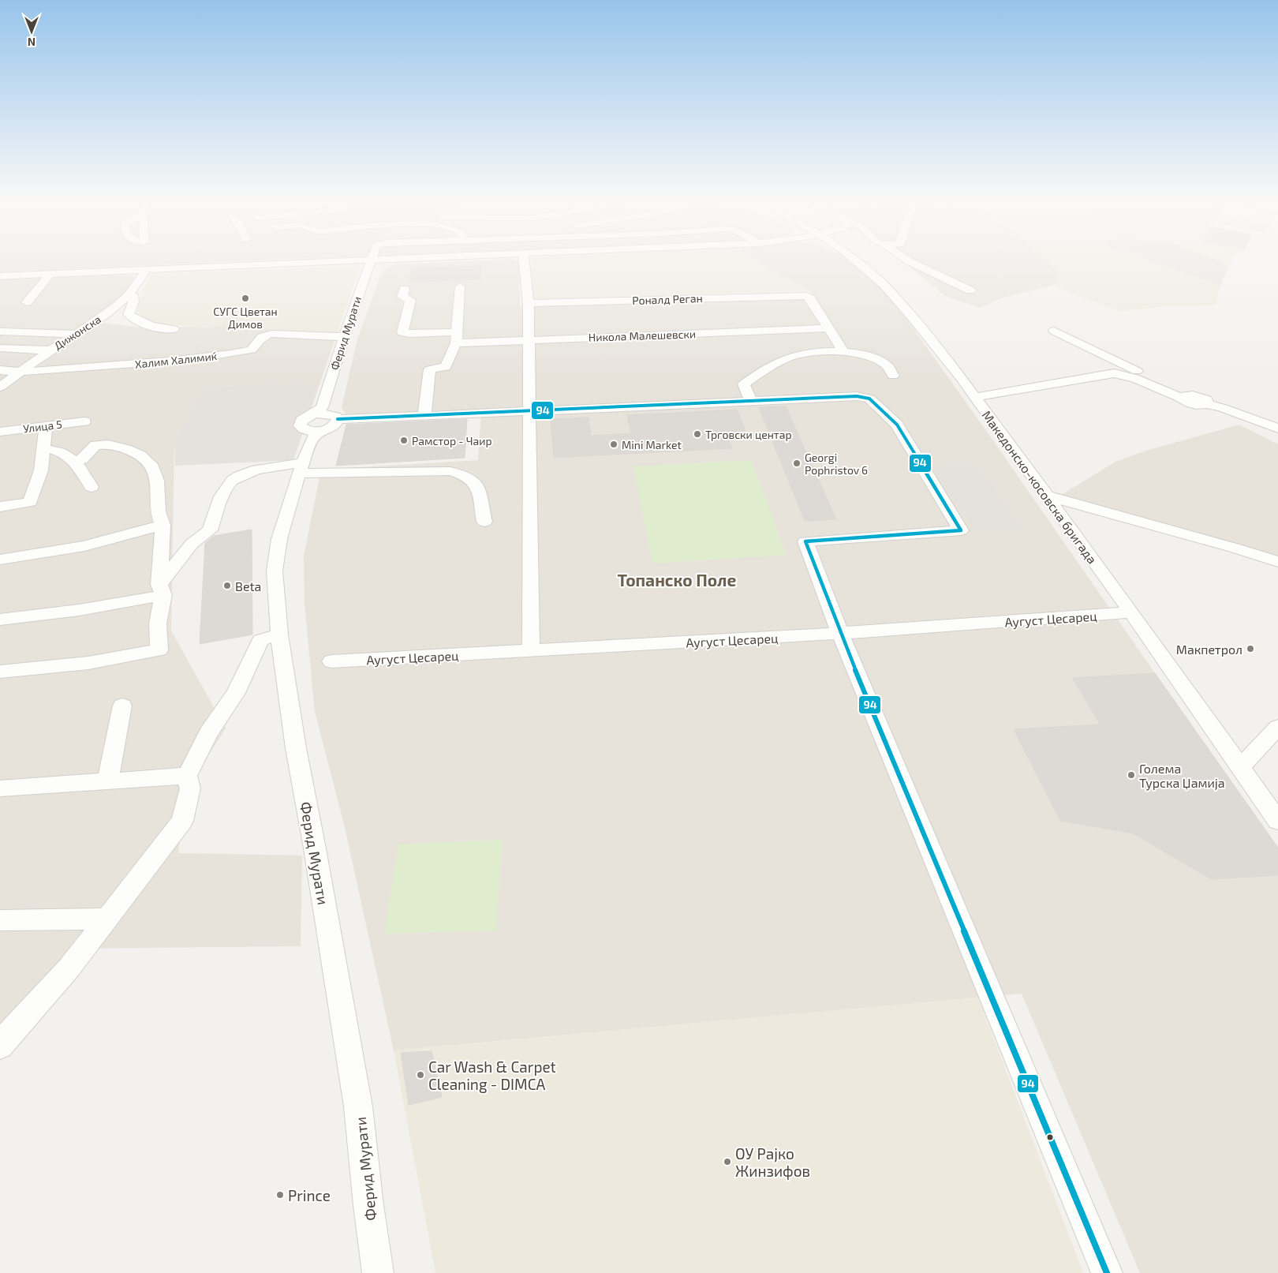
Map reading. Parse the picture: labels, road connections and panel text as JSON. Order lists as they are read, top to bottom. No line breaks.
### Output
{"streets":{"street":["Роналд Реган","Дижонска","Ферид Мурати","Никола Малешевски","Халим Халимиќ","Улица 5","Македонско-косовска бригада","Аугуст Цесарец"]},"crossings":[["Роналд Реган","Никола Малешевски"],["Дижонска","Халим Халимиќ"],["Ферид Мурати","Халим Халимиќ"],["Македонско-косовска бригада","Аугуст Цесарец"]],"districts":["Топанско Поле"],"places":["СУГС Цветан Димов","Трговски центар","Рамстор - Чаир","Mini Market","Georgi Pophristov 6","Beta","Макпетрол","Голема Турска Џамија","Car Wash & Carpet Cleaning - DIMCA","ОУ Рајко Жинзифов","Prince"],"lines":["transit line 94"],"north":"bottom"}
